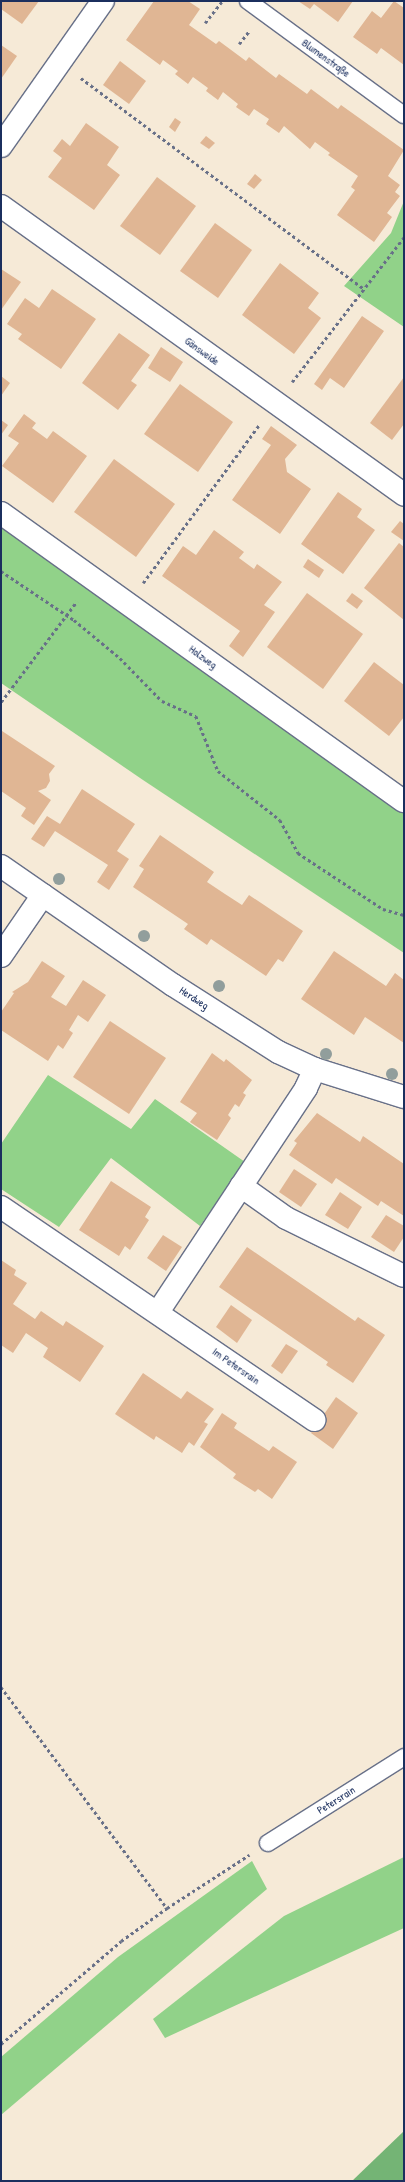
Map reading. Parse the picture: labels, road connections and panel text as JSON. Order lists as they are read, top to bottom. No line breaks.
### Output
{"streets":{"street":["Gänsweide","Holzweg","Herdweg","Im Petersrain"],"lane":["Blumenstraße","Petersrain"]}}
